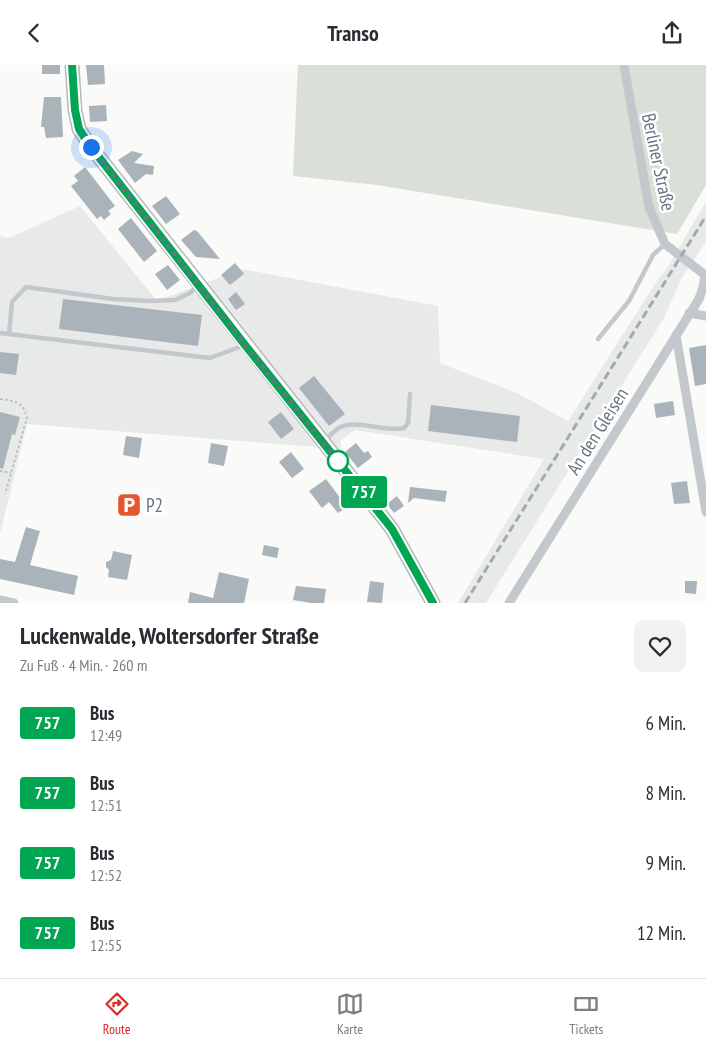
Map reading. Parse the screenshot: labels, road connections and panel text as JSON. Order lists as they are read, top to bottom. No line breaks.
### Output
{"streets":{"street":["Berliner Straße","An den Gleisen"]},"crossings":[["Berliner Straße","An den Gleisen"]],"places":{"parking":["P2"]},"lines":["bus line 757"],"page":{"header":"Transo","on_map":"757","heading":["Luckenwalde, Woltersdorfer Straße","Zu Fuß · 4 Min. · 260 m"],"list":[{"mark":"757","name":"Bus","note":"12:49","value":"6 Min."},{"mark":"757","name":"Bus","note":"12:51","value":"8 Min."},{"mark":"757","name":"Bus","note":"12:52","value":"9 Min."},{"mark":"757","name":"Bus","note":"12:55","value":"12 Min."}],"tabs":["Route","Karte","Tickets"]}}
